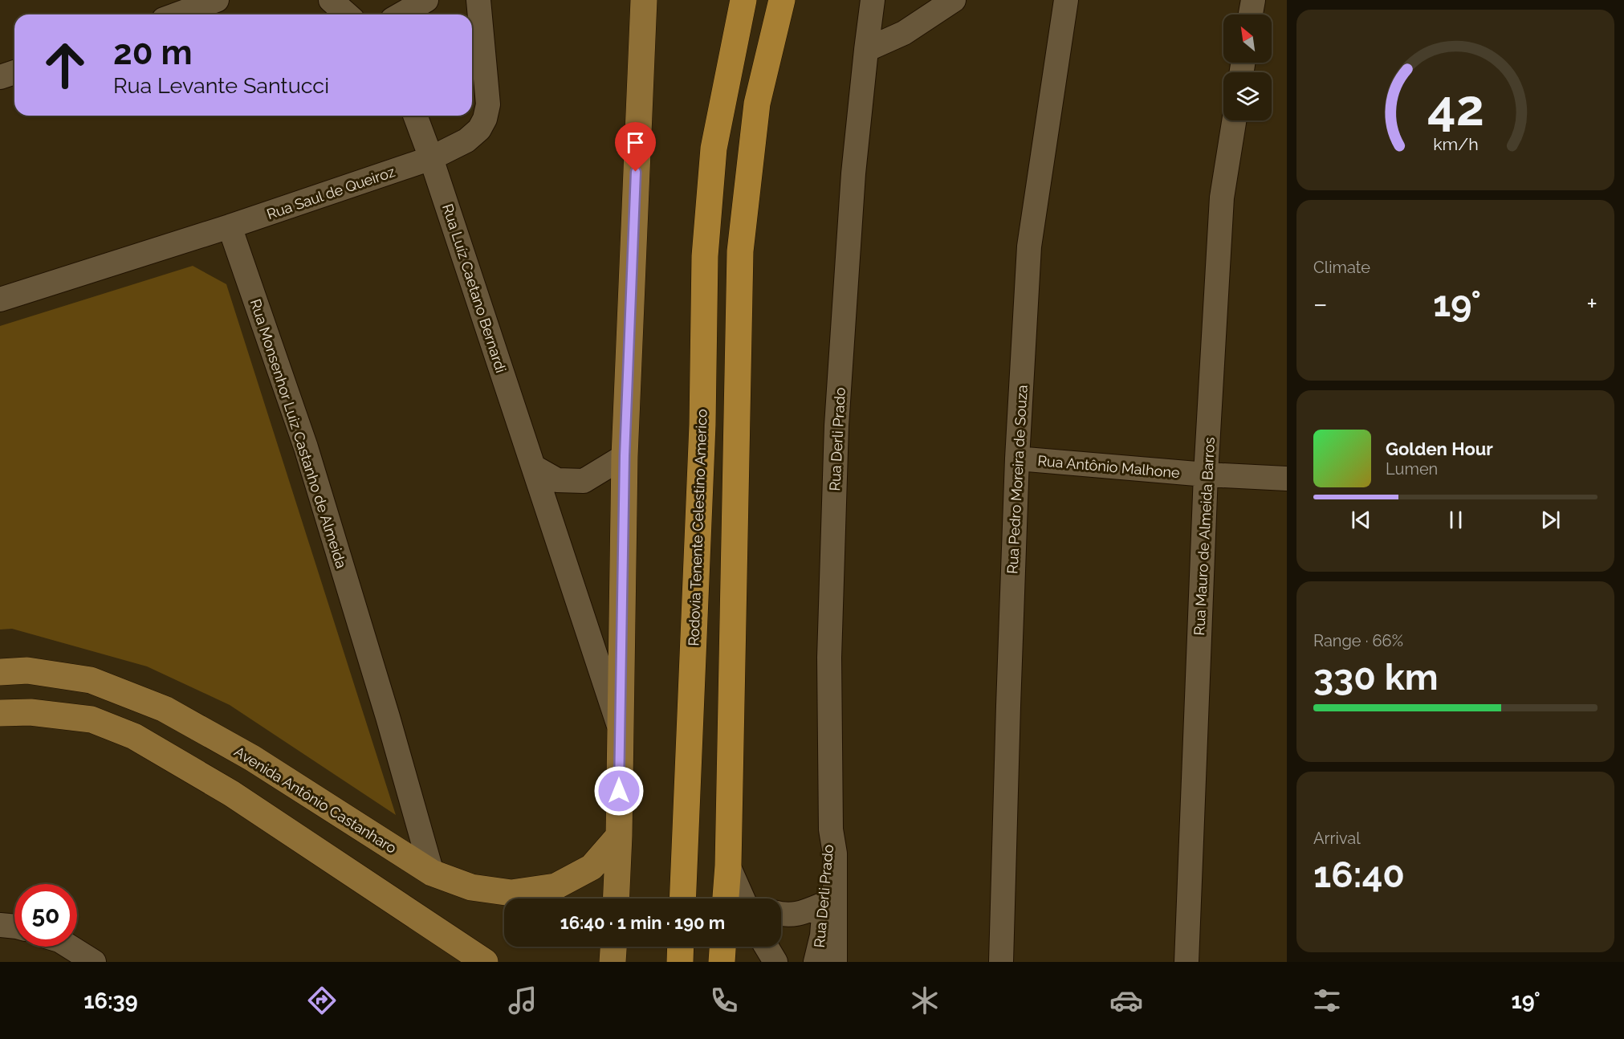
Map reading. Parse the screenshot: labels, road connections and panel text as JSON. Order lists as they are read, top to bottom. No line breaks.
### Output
{"streets":{"highway":["Rodovia Tenente Celestino Americo"],"main road":["Avenida Antônio Castanharo"],"street":["Rua Saul de Queiroz","Rua Luíz Caetano Bernardi","Rua Monsenhor Luiz Castanho de Almeida","Rua Derli Prado","Rua Antônio Malhone","Rua Pedro Moreira de Souza","Rua Mauro de Almeida Barros"]},"crossings":[["Rua Saul de Queiroz","Rua Luíz Caetano Bernardi"],["Rua Saul de Queiroz","Rua Monsenhor Luiz Castanho de Almeida"],["Rua Monsenhor Luiz Castanho de Almeida","Avenida Antônio Castanharo"],["Rua Antônio Malhone","Rua Pedro Moreira de Souza"],["Rua Antônio Malhone","Rua Mauro de Almeida Barros"]],"north":"top left","page":{"turn":["20 m","Rua Levante Santucci"],"tile":["Climate",["Range · 66%","330 km"],["Arrival","16:40"]],"heat":["−","19°","+"],"song":["Golden Hour","Lumen"],"limit":"50","trip":"16:40 · 1 min · 190 m","tabs":["16:39","19°"],"gauge":["42","km/h"]}}
